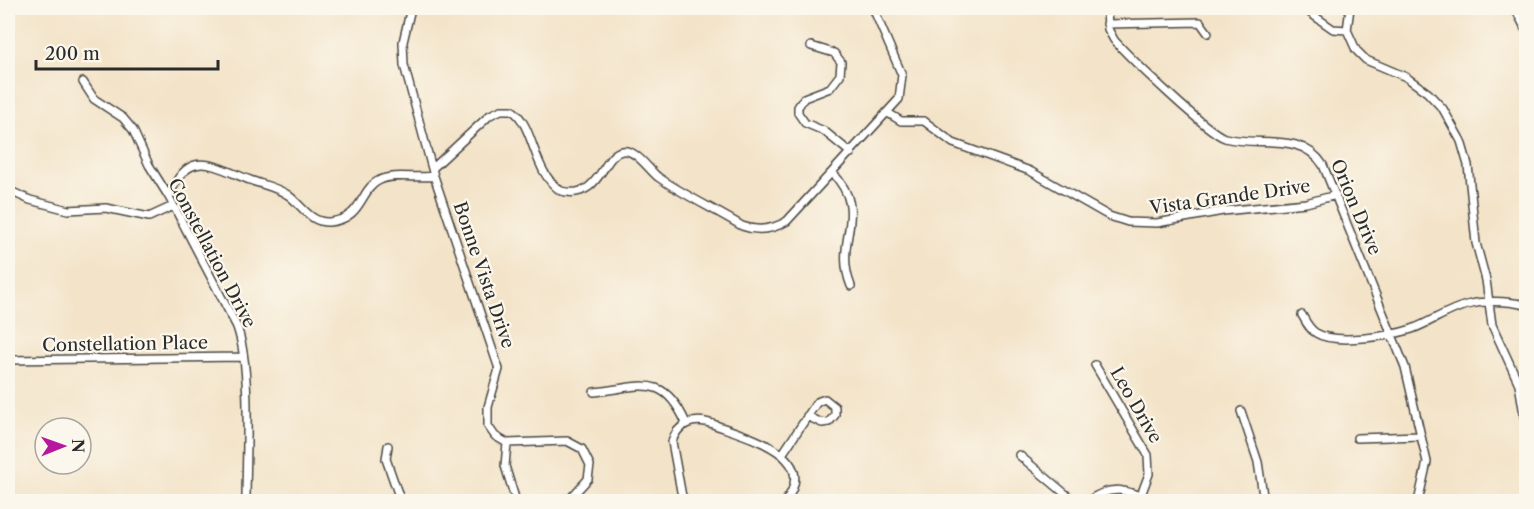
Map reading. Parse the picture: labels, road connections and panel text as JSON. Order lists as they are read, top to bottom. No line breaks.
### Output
{"streets":{"street":["Vista Grande Drive","Orion Drive","Constellation Drive","Bonne Vista Drive","Constellation Place","Leo Drive"]},"crossings":[["Vista Grande Drive","Orion Drive"],["Constellation Drive","Constellation Place"]],"scale_bar":"200 m","north":"right"}
